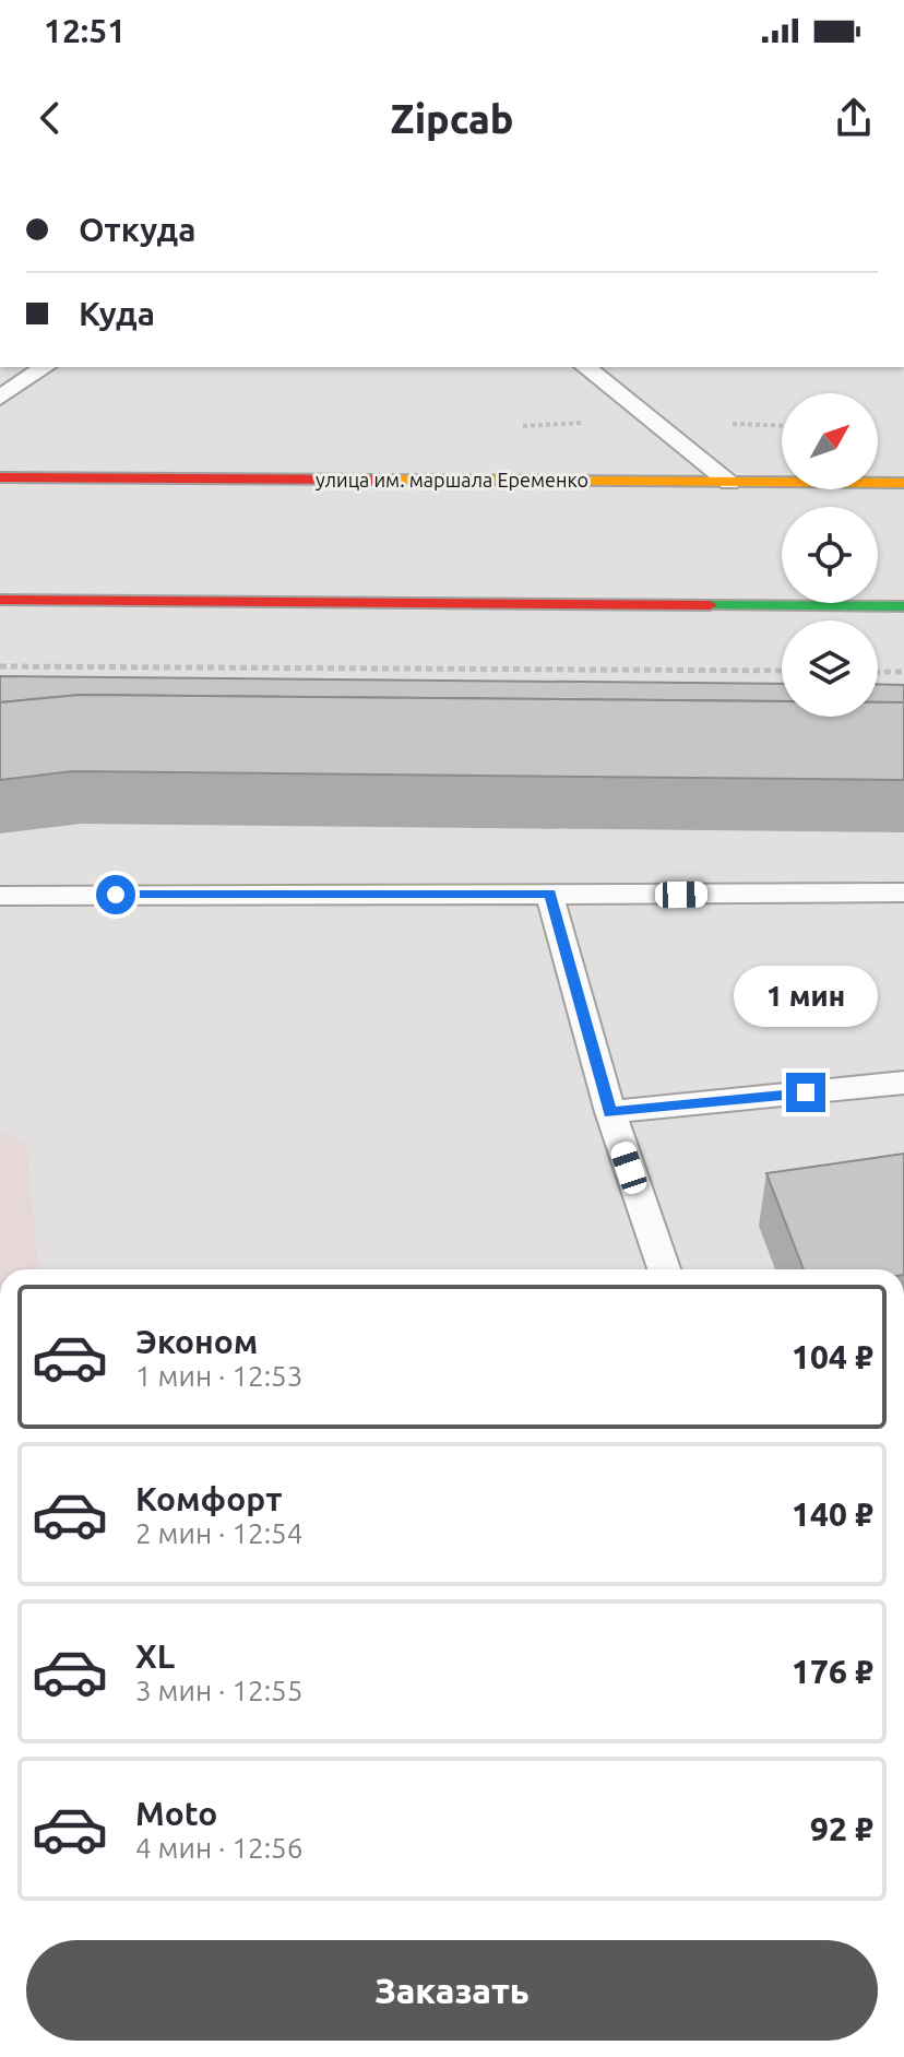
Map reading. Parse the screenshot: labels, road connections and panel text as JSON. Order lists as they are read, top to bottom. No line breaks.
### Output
{"streets":{"main road":["улица им. маршала Еременко"]},"north":"top right","page":{"status":"12:51","header":"Zipcab","banner":["Откуда","Куда"],"bubble":"1 мин","list":[{"name":"Эконом","note":"1 мин · 12:53","value":"104 ₽"},{"name":"Комфорт","note":"2 мин · 12:54","value":"140 ₽"},{"name":"XL","note":"3 мин · 12:55","value":"176 ₽"},{"name":"Moto","note":"4 мин · 12:56","value":"92 ₽"}],"buttons":"Заказать"}}
